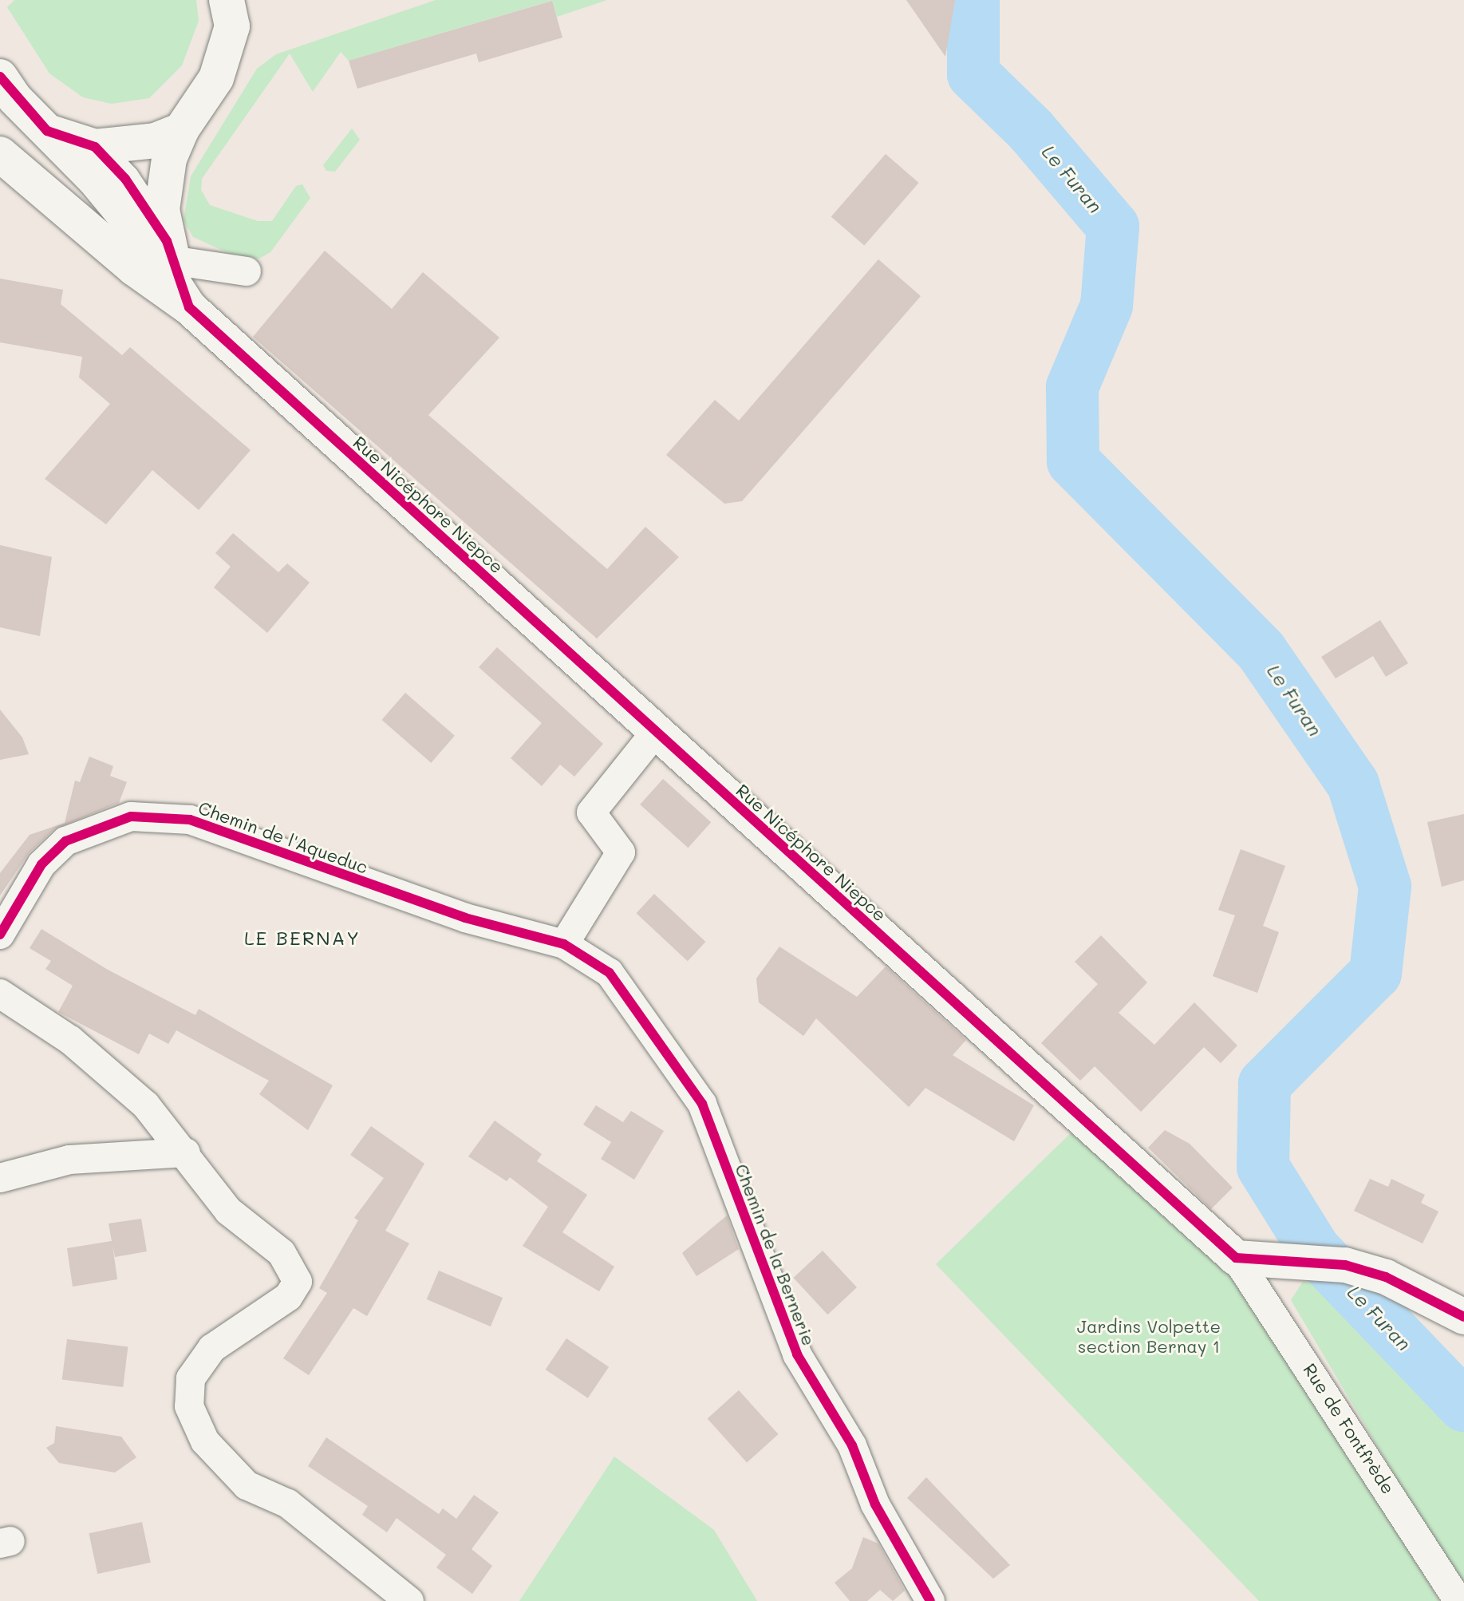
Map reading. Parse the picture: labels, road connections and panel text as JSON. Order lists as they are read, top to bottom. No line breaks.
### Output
{"streets":{"main road":["Rue Nicéphore Niepce"],"street":["Chemin de l'Aqueduc","Chemin de la Bernerie","Rue de Fontfrède"]},"crossings":[["Rue Nicéphore Niepce","Rue de Fontfrède"],["Chemin de l'Aqueduc","Chemin de la Bernerie"]],"districts":["LE BERNAY"],"water":["Le Furan"],"parks":["Jardins Volpette section Bernay 1"]}
